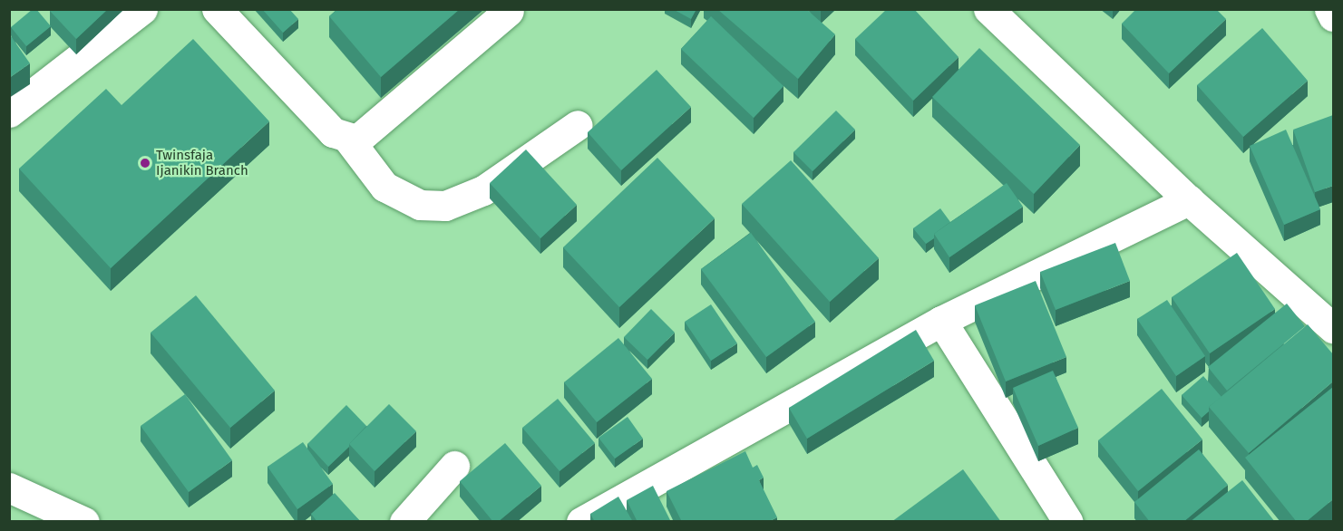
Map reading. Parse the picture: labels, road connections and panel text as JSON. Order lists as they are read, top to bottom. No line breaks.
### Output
{"places":["Twinsfaja Ijanikin Branch"]}
